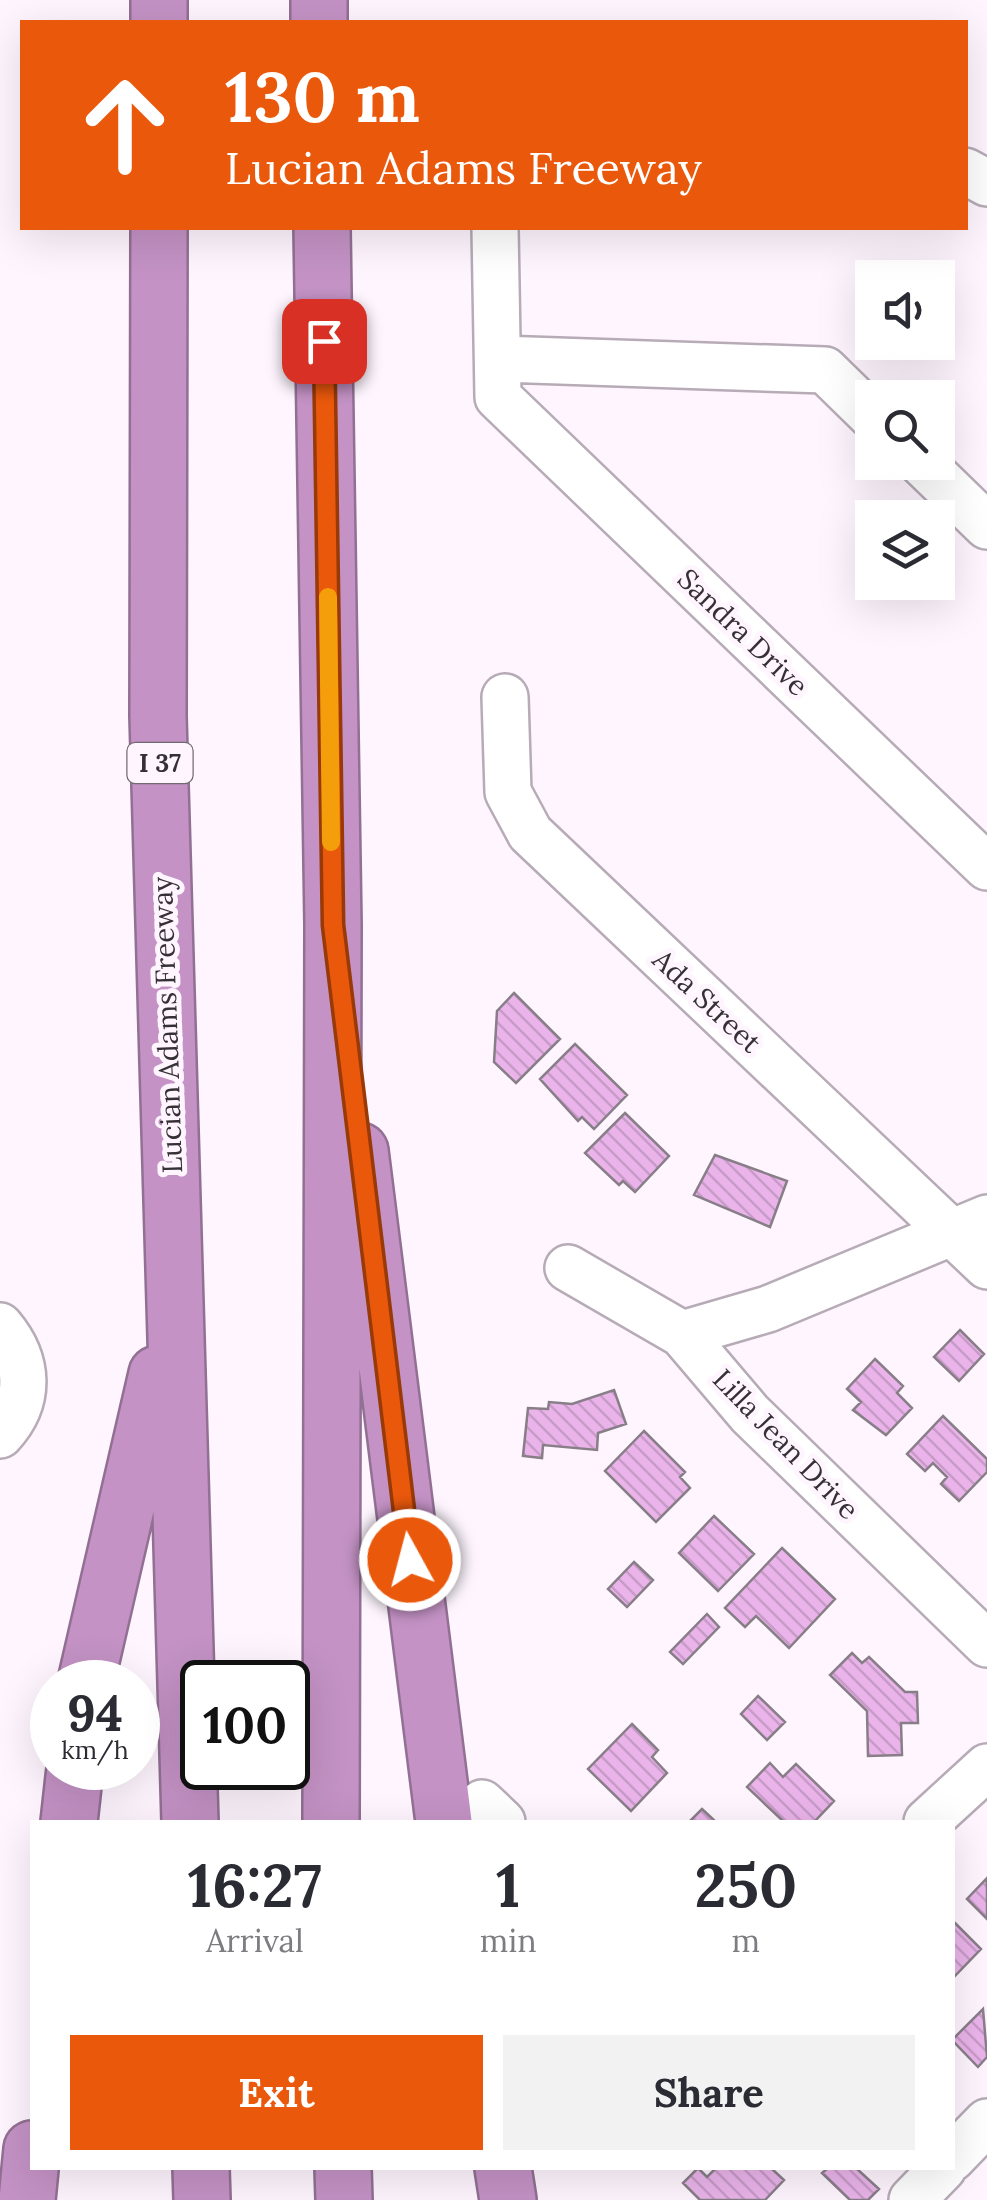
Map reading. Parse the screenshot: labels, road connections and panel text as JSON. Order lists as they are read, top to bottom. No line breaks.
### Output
{"streets":{"highway":["I 37","Lucian Adams Freeway"],"street":["Sandra Drive","Ada Street","Lilla Jean Drive"]},"page":{"turn":["130 m","Lucian Adams Freeway"],"speed":"94 km/h","limit":"100","eta":["16:27","Arrival","1","min","250","m"],"buttons":["Exit","Share"]}}
